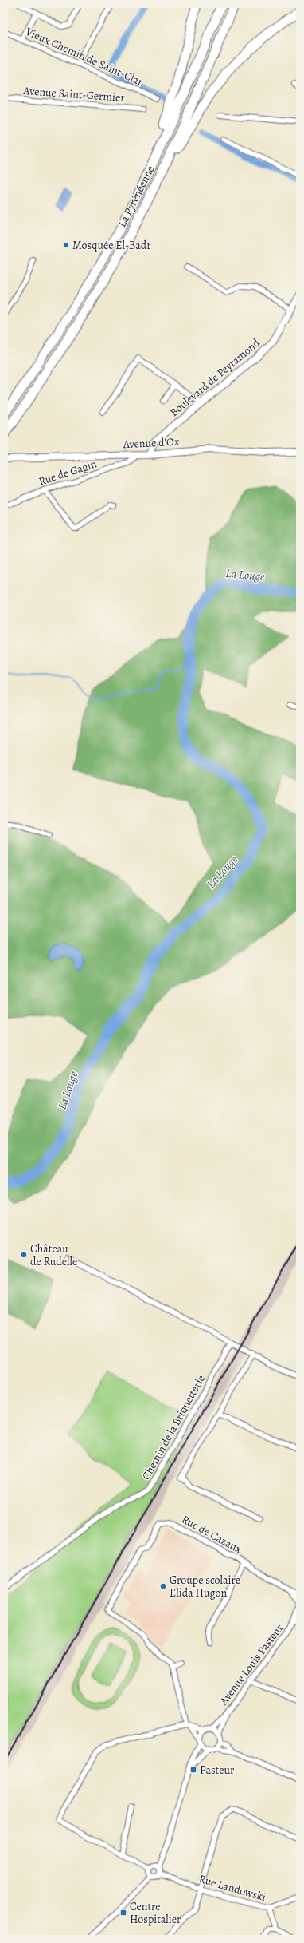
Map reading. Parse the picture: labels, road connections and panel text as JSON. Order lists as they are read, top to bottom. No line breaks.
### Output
{"streets":{"highway":["La Pyrénéenne"],"street":["Vieux Chemin de Saint-Clar","Avenue Saint-Germier","Boulevard de Peyramond","Avenue d'Ox","Rue de Gagin","Chemin de la Briquetterie","Rue de Cazaux","Avenue Louis Pasteur","Rue Landowski"]},"crossings":[["Boulevard de Peyramond","Avenue d'Ox"],["Avenue d'Ox","Rue de Gagin"],["Rue de Cazaux","Avenue Louis Pasteur"]],"water":["La Louge"],"places":{"other":["Mosquée El-Badr","Château de Rudelle","Groupe scolaire Elida Hugon"],"transit":["Pasteur","Centre Hospitalier"]}}
